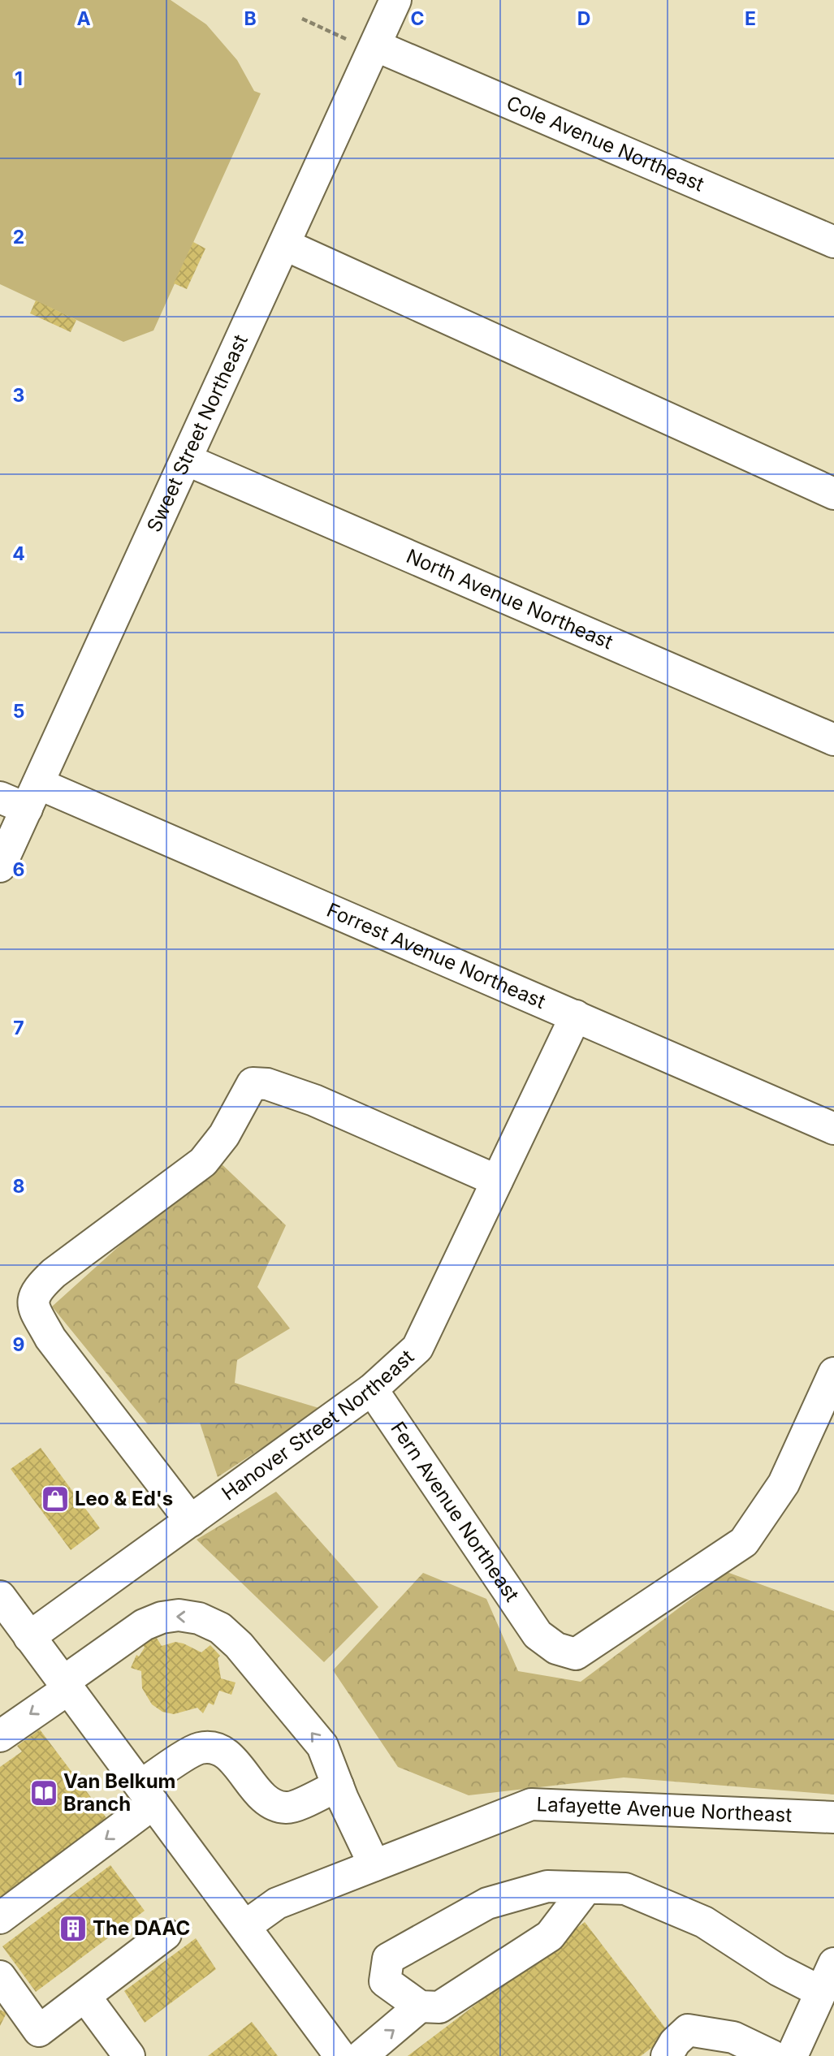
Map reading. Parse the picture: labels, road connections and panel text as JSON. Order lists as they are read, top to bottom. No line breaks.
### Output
{"streets":{"street":["Cole Avenue Northeast","Sweet Street Northeast","North Avenue Northeast","Forrest Avenue Northeast","Hanover Street Northeast","Fern Avenue Northeast","Lafayette Avenue Northeast"]},"crossings":[["Cole Avenue Northeast","Sweet Street Northeast"],["Sweet Street Northeast","North Avenue Northeast"],["Sweet Street Northeast","Forrest Avenue Northeast"],["Forrest Avenue Northeast","Hanover Street Northeast"],["Hanover Street Northeast","Fern Avenue Northeast"]],"places":{"shop":["Leo & Ed's"],"library":["Van Belkum Branch"],"building":["The DAAC"]},"grid":{"columns":["A","B","C","D","E"],"rows":["1","2","3","4","5","6","7","8","9"]}}
